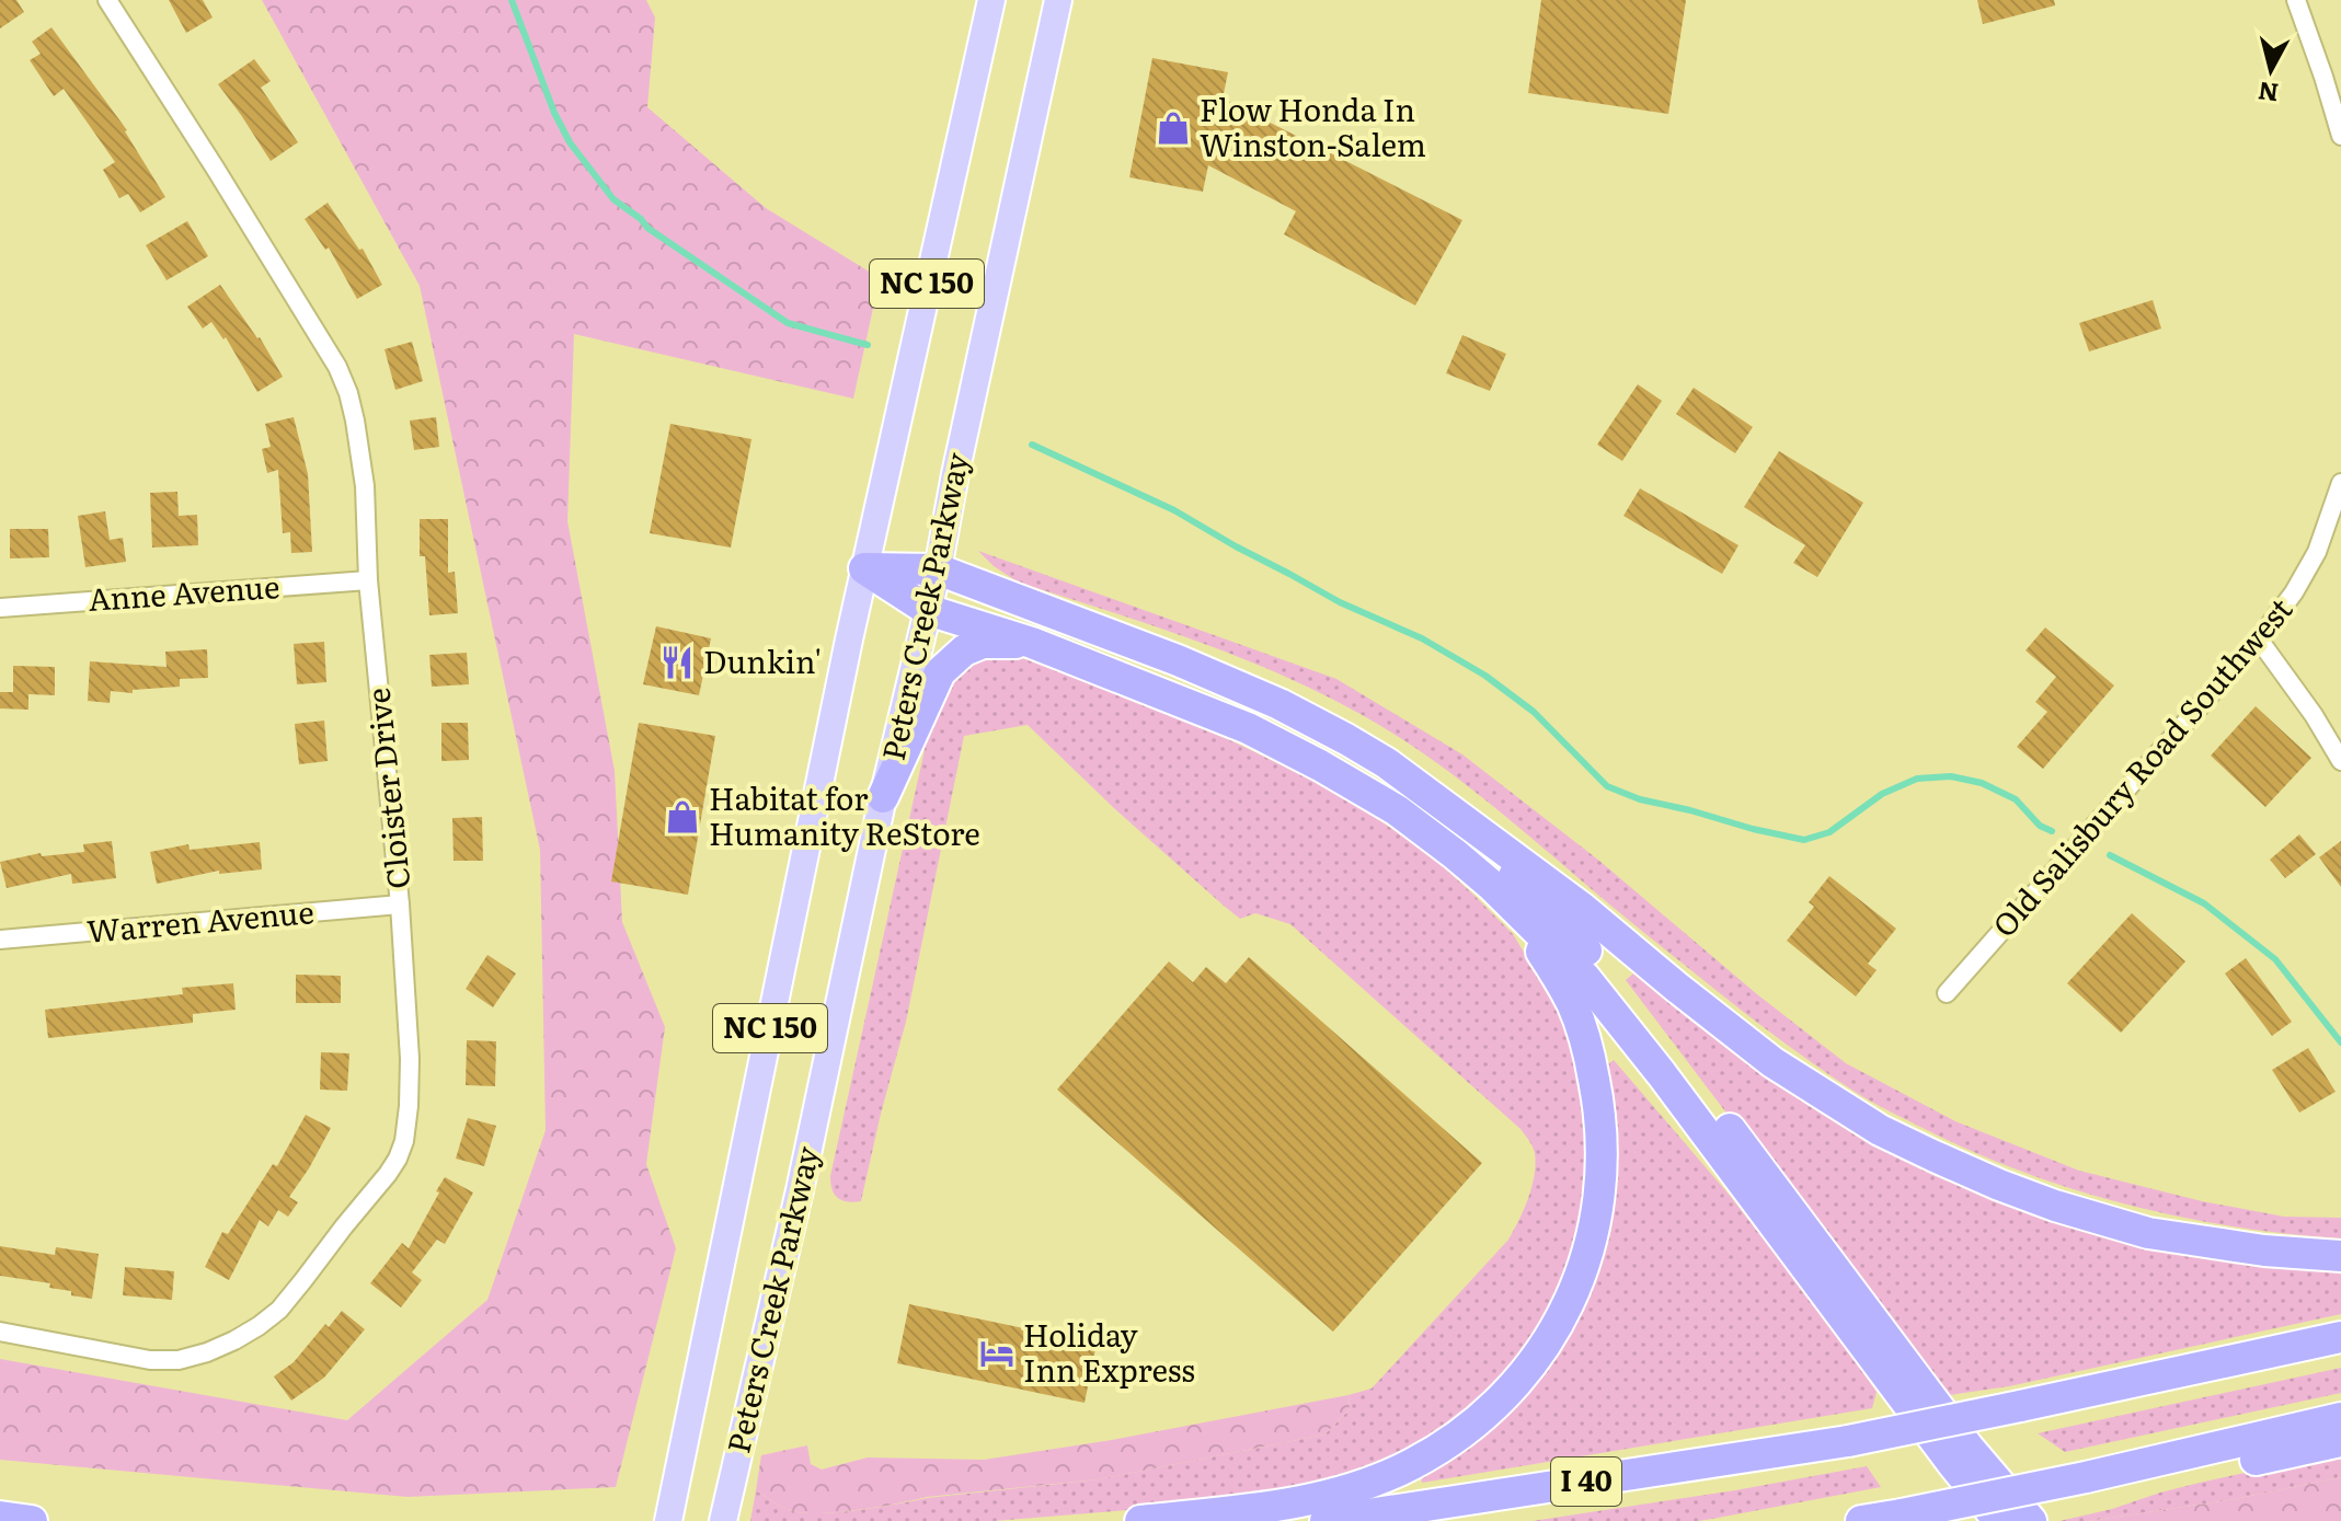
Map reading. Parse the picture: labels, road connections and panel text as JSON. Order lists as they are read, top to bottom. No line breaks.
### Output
{"streets":{"highway":["I 40"],"main road":["NC 150","Peters Creek Parkway"],"street":["Anne Avenue","Old Salisbury Road Southwest","Cloister Drive","Warren Avenue"]},"crossings":[["Anne Avenue","Cloister Drive"],["Cloister Drive","Warren Avenue"]],"places":{"shop":["Flow Honda In Winston-Salem","Habitat for Humanity ReStore"],"restaurant":["Dunkin'"],"hotel":["Holiday Inn Express"]},"north":"bottom"}
